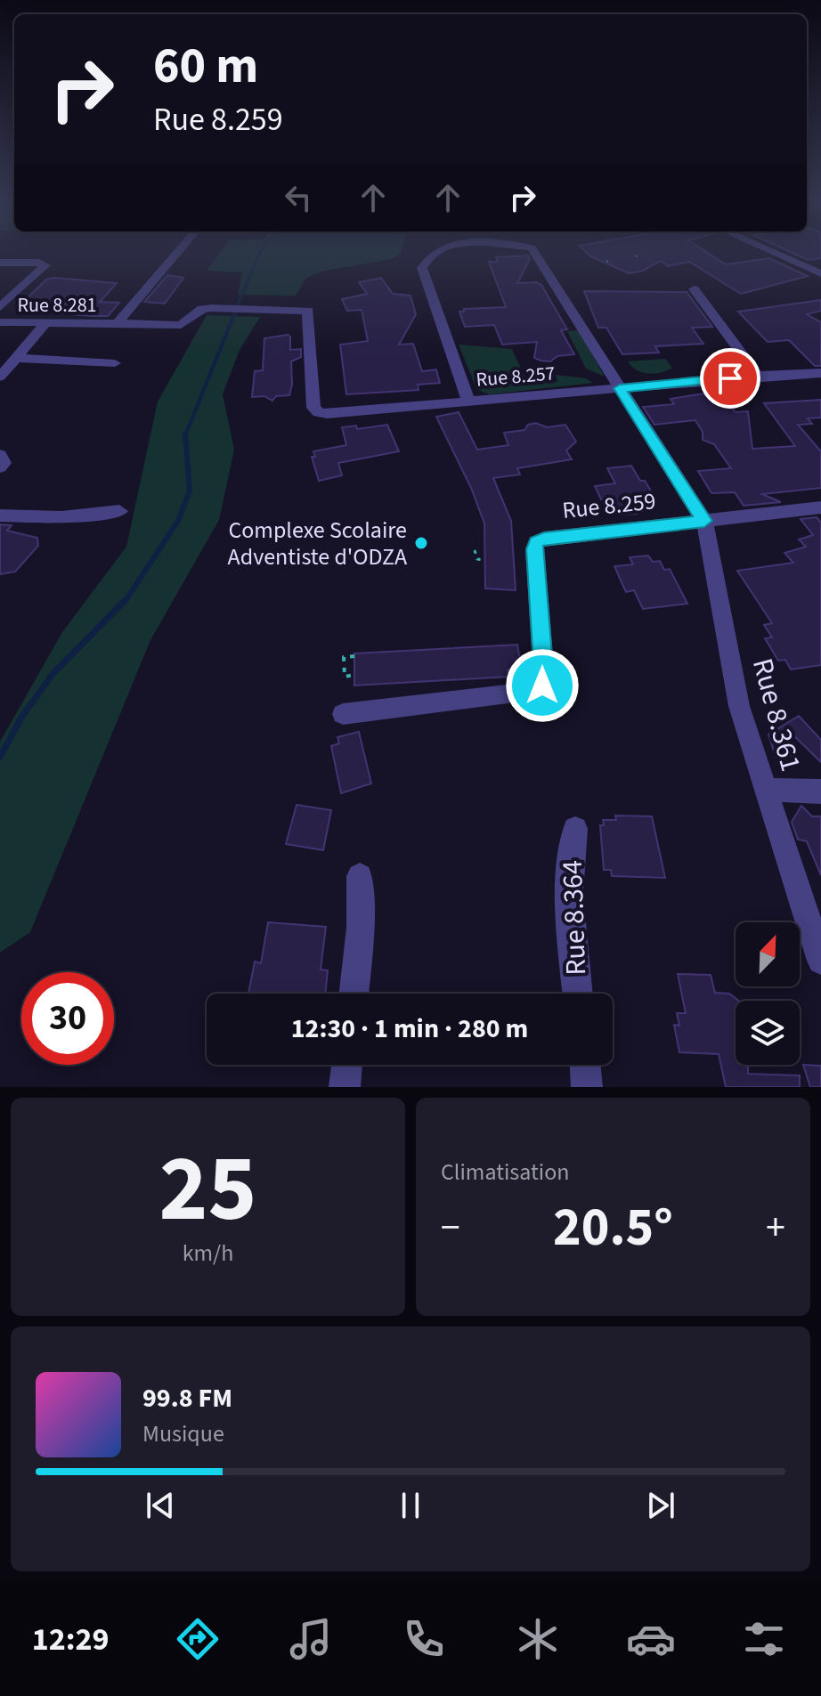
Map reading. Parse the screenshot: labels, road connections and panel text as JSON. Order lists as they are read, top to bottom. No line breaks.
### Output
{"streets":{"street":["Rue 8.281","Rue 8.257","Rue 8.259","Rue 8.361","Rue 8.364"]},"crossings":[["Rue 8.281","Rue 8.257"],["Rue 8.259","Rue 8.361"]],"places":["Complexe Scolaire Adventiste d'ODZA"],"north":"top right","page":{"turn":["60 m","Rue 8.259"],"limit":"30","trip":"12:30 · 1 min · 280 m","tile":[["25","km/h"],"Climatisation"],"heat":["−","20.5°","+"],"song":["99.8 FM","Musique"],"tabs":"12:29"}}
